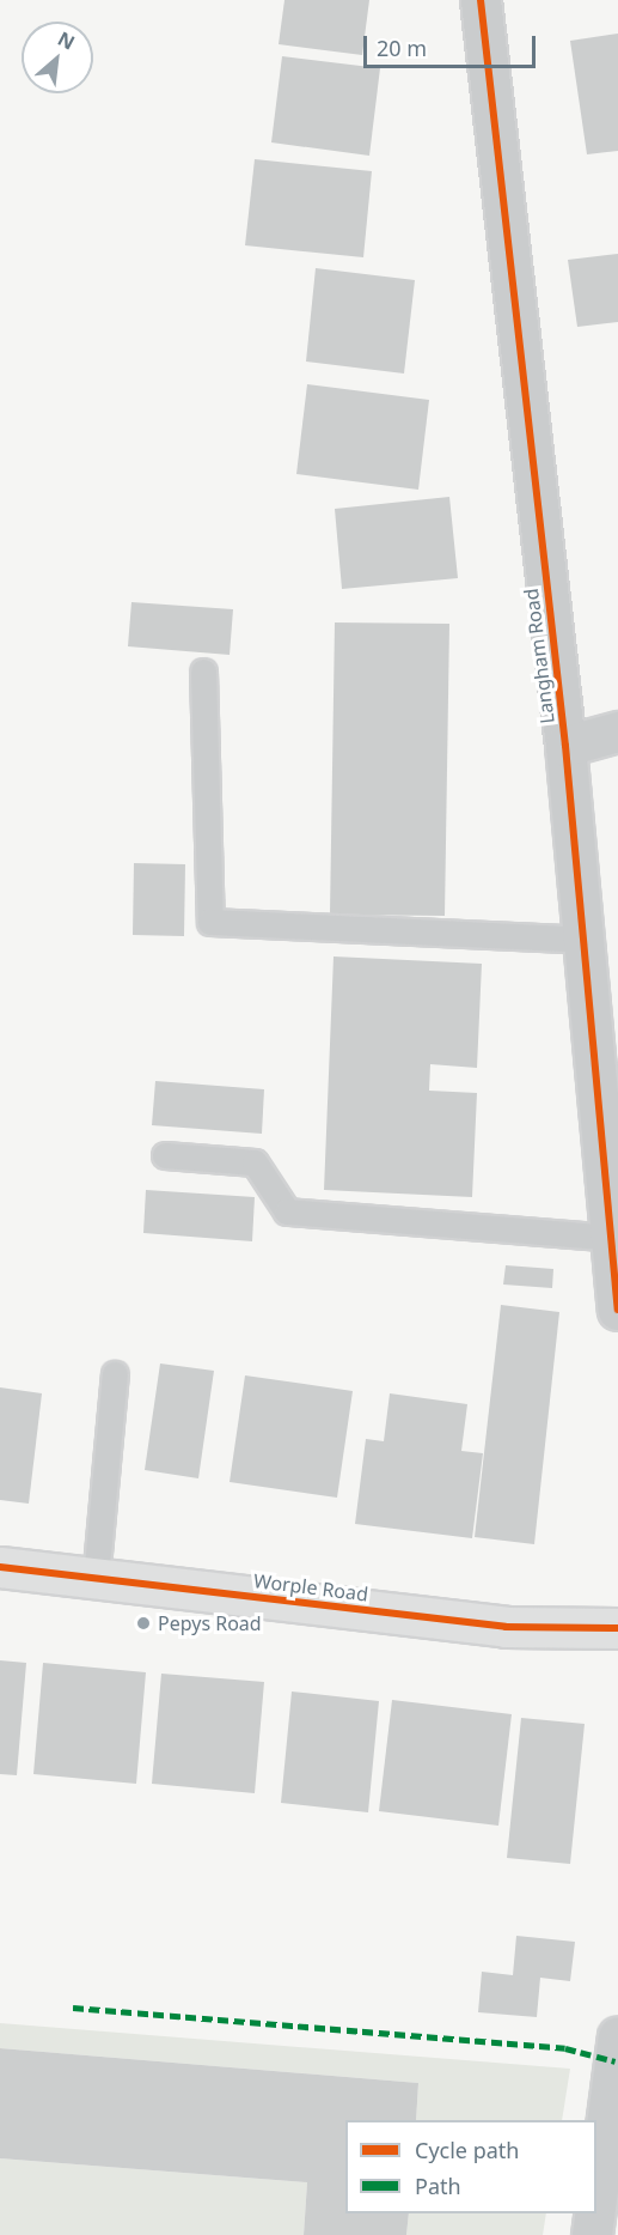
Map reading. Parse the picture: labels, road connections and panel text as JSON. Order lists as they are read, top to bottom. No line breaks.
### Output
{"streets":{"main road":["Worple Road"],"street":["Langham Road"]},"places":["Pepys Road"],"legend":["Cycle path","Path"],"scale_bar":"20 m","north":"top right"}
